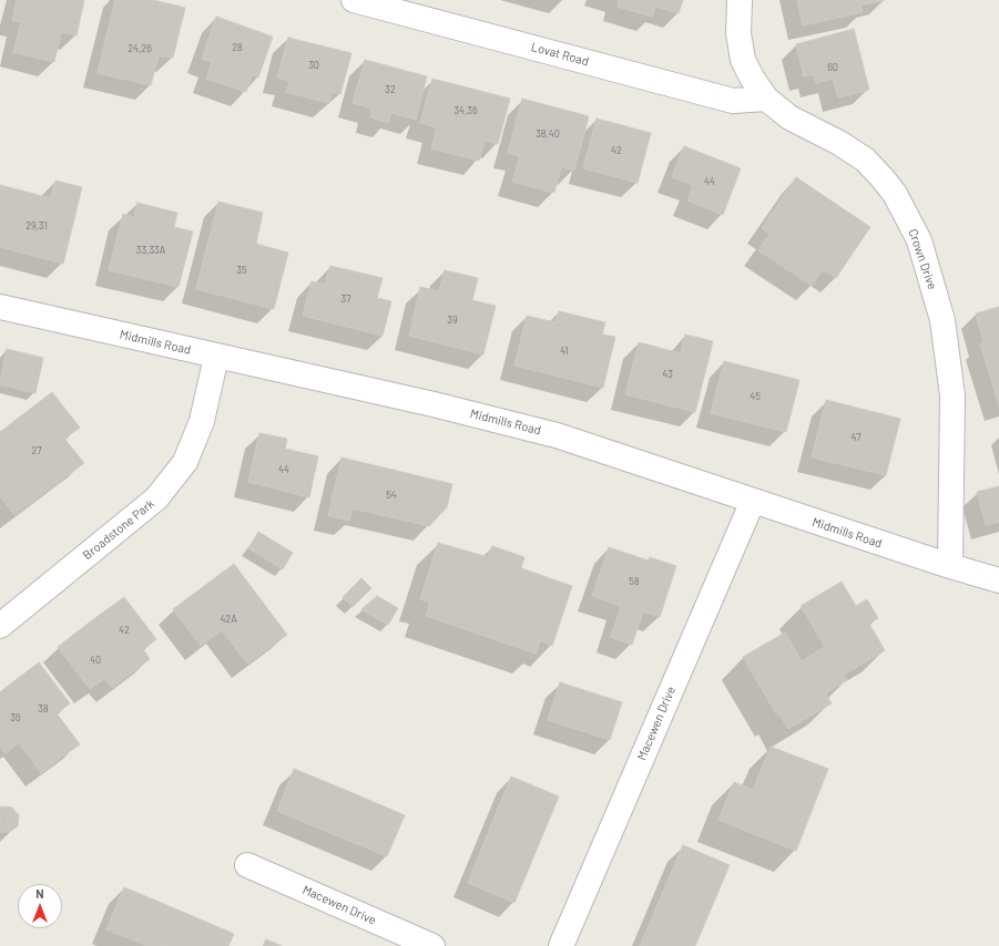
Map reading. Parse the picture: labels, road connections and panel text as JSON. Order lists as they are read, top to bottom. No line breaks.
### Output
{"streets":{"street":["Lovat Road","Crown Drive","Midmills Road","Broadstone Park","Macewen Drive"]},"crossings":[["Lovat Road","Crown Drive"],["Crown Drive","Midmills Road"],["Midmills Road","Broadstone Park"],["Midmills Road","Macewen Drive"]],"house_numbers":["28","24,26","30","60","32","34,36","38,40","42","44","29,31","33,33A","35","37","39","41","43","45","47","27","44","54","58","42A","42","40","38","36"],"north":"top"}
